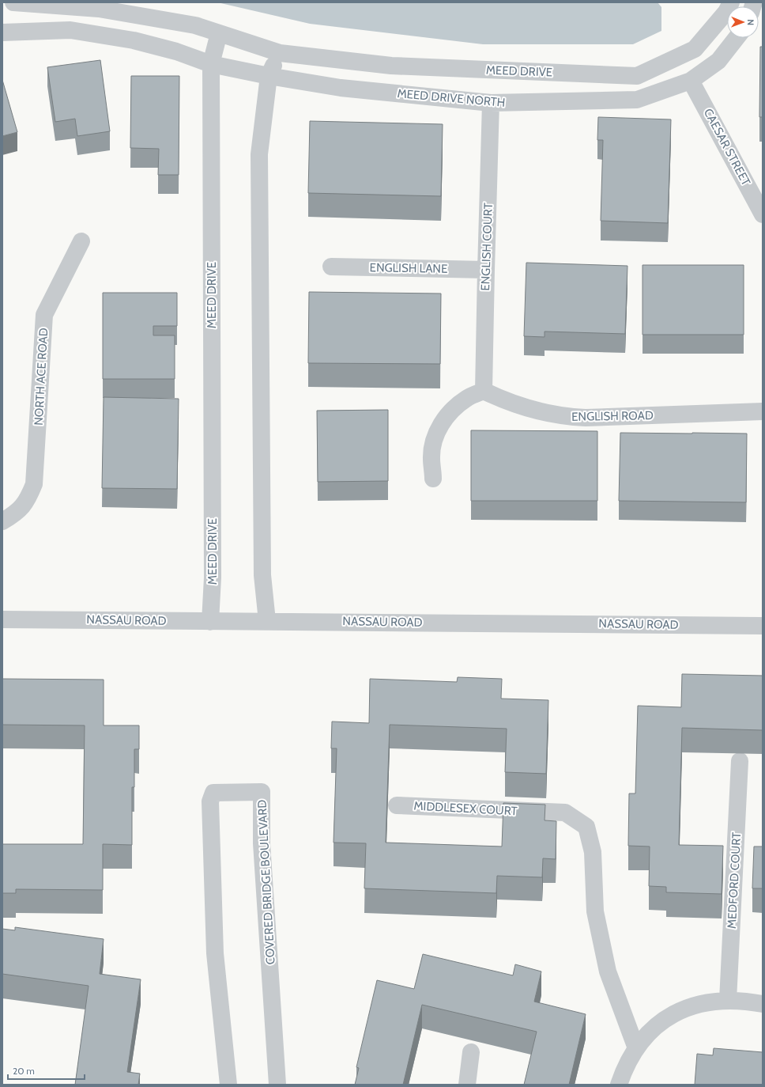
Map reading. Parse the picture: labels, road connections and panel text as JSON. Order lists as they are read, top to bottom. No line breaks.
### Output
{"streets":{"street":["MEED DRIVE","MEED DRIVE NORTH","CAESAR STREET","ENGLISH COURT","ENGLISH LANE","NORTH ACE ROAD","ENGLISH ROAD","NASSAU ROAD","MIDDLESEX COURT","MEDFORD COURT","COVERED BRIDGE BOULEVARD"]},"crossings":[["MEED DRIVE","MEED DRIVE NORTH"],["MEED DRIVE","NASSAU ROAD"],["MEED DRIVE NORTH","CAESAR STREET"],["MEED DRIVE NORTH","ENGLISH COURT"],["ENGLISH COURT","ENGLISH LANE"],["ENGLISH COURT","ENGLISH ROAD"]],"scale_bar":"20 m","north":"right"}
